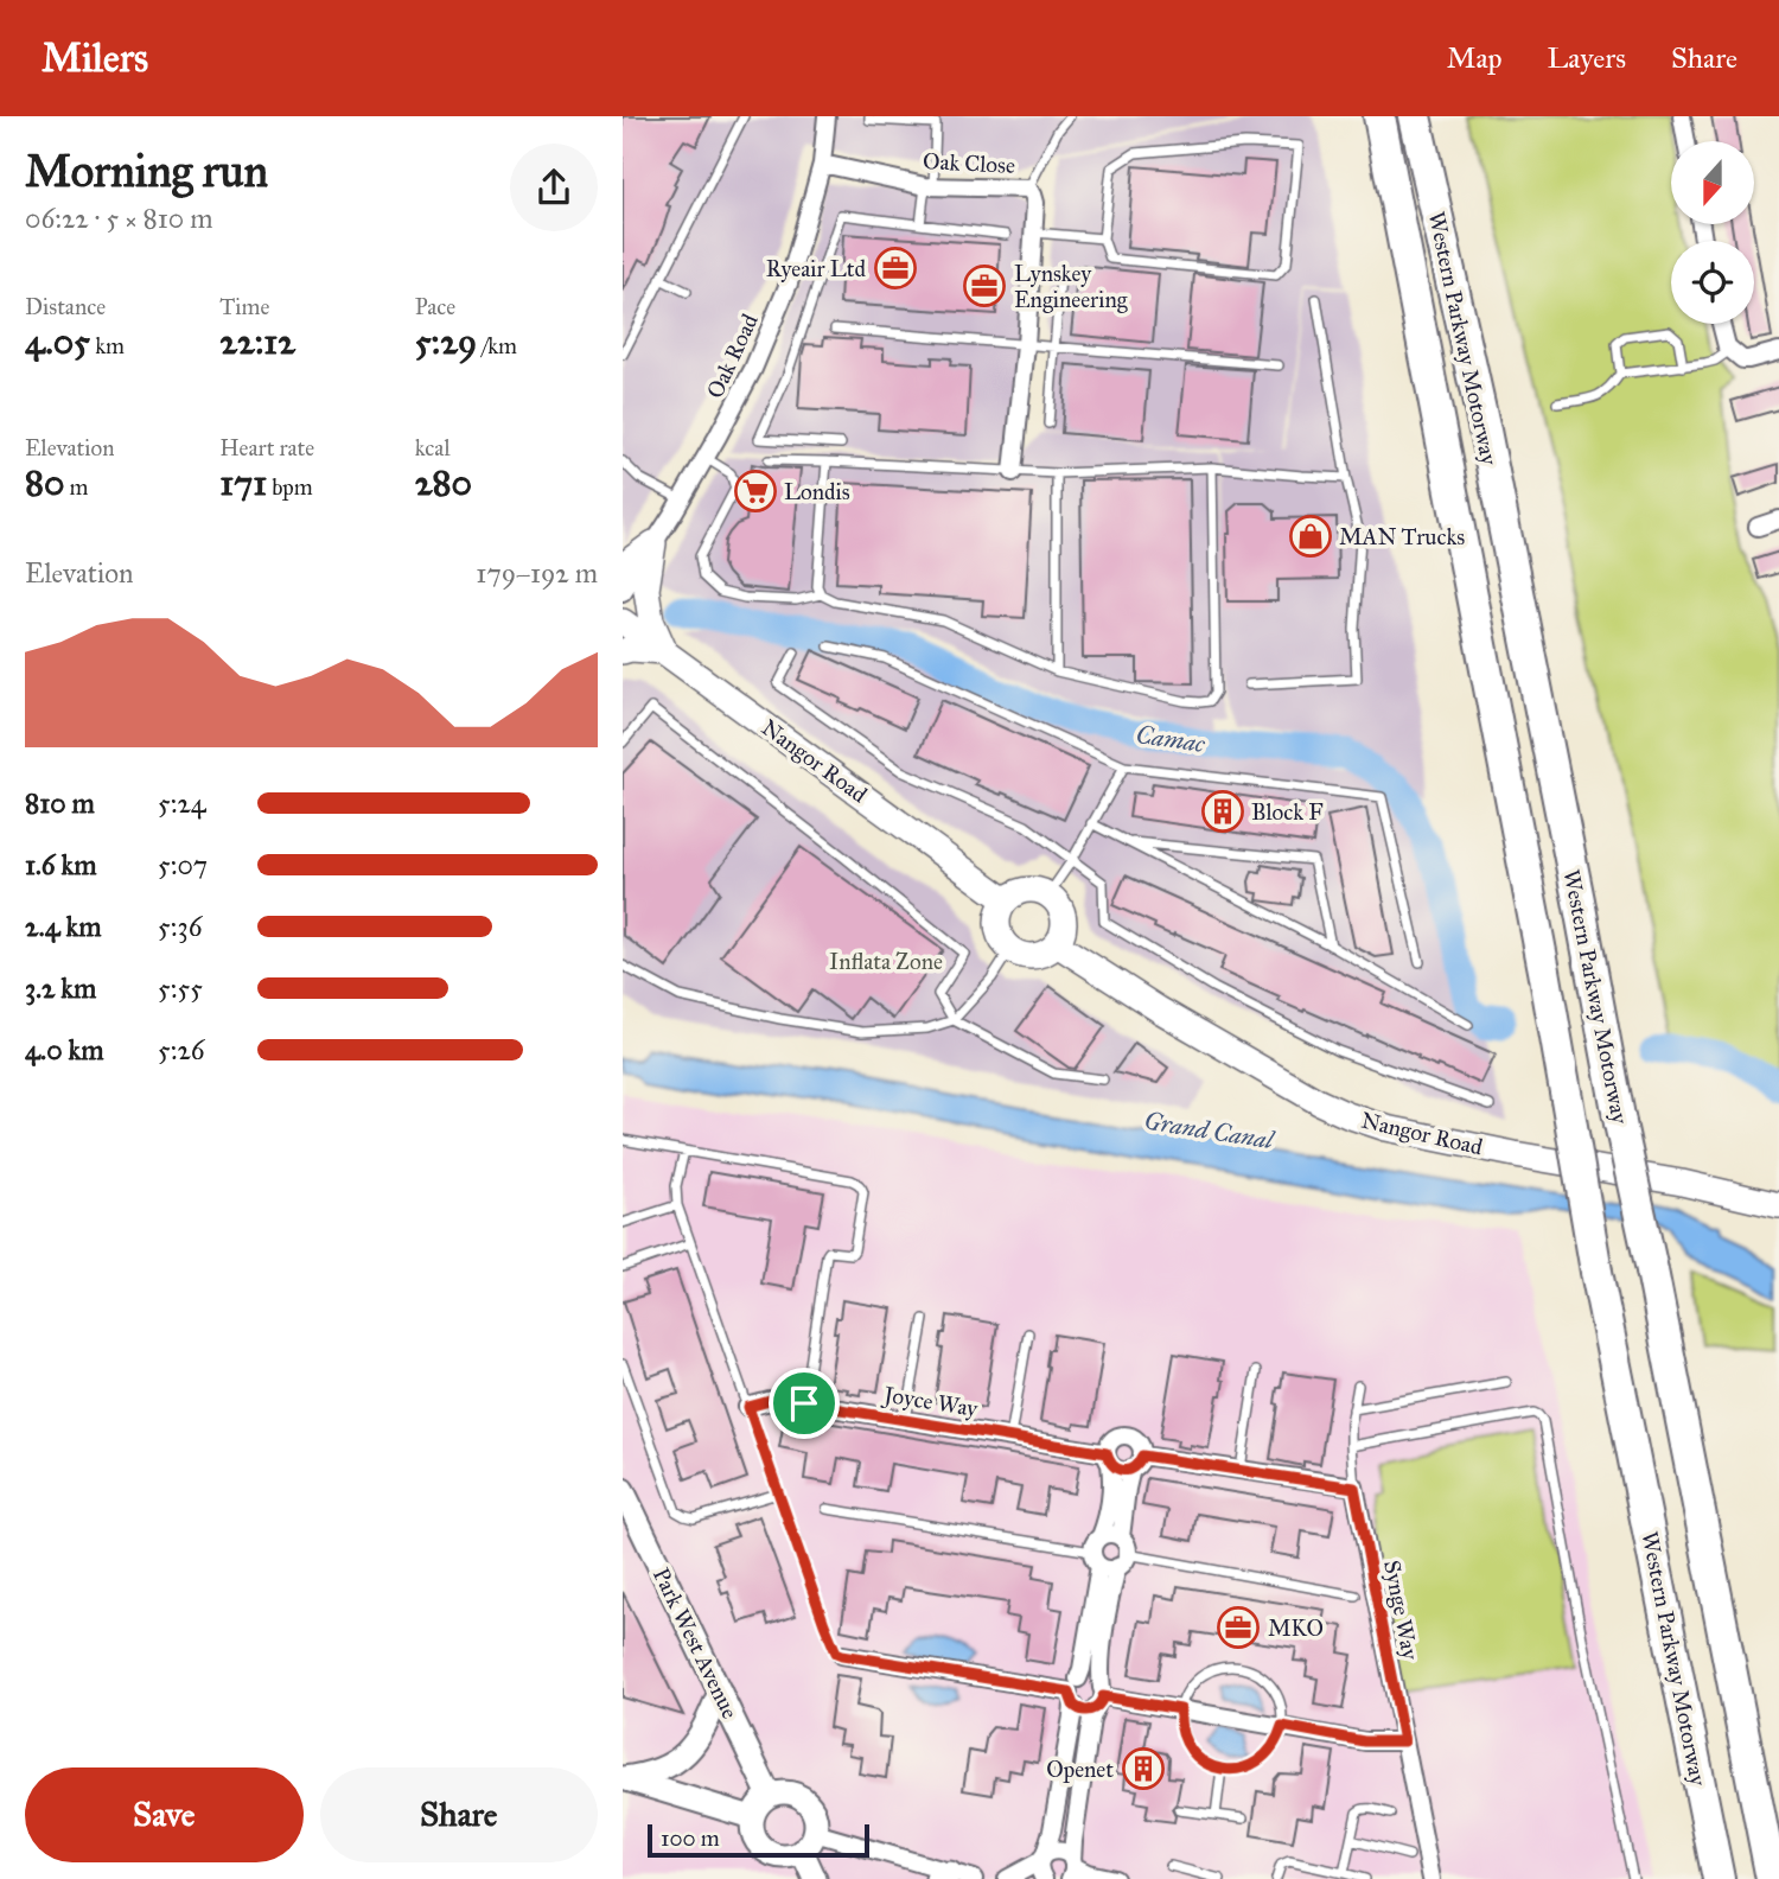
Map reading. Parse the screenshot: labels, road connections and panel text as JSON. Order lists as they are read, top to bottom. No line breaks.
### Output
{"streets":{"highway":["Western Parkway Motorway"],"main road":["Nangor Road"],"street":["Oak Close","Oak Road","Joyce Way","Synge Way","Park West Avenue"]},"crossings":[["Oak Close","Oak Road"]],"water":["Camac","Grand Canal"],"parks":["Inflata Zone"],"places":{"office":["Ryeair Ltd","Lynskey Engineering","MKO"],"supermarket":["Londis"],"shop":["MAN Trucks"],"building":["Block F","Openet"]},"scale_bar":"100 m","north":"bottom","page":{"header":"Milers","nav":["Map","Layers","Share"],"heading":["Morning run","06:22 · 5 × 810 m"],"stats":[["Distance","4.05 km"],["Time","22:12"],["Pace","5:29 /km"],["Elevation","80 m"],["Heart rate","171 bpm"],["kcal","280"]],"chart":["Elevation","179–192 m"],"list":[{"name":"810 m","note":"5:24"},{"name":"1.6 km","note":"5:07"},{"name":"2.4 km","note":"5:36"},{"name":"3.2 km","note":"5:55"},{"name":"4.0 km","note":"5:26"}],"buttons":["Save","Share"],"scale":"100 m"}}
